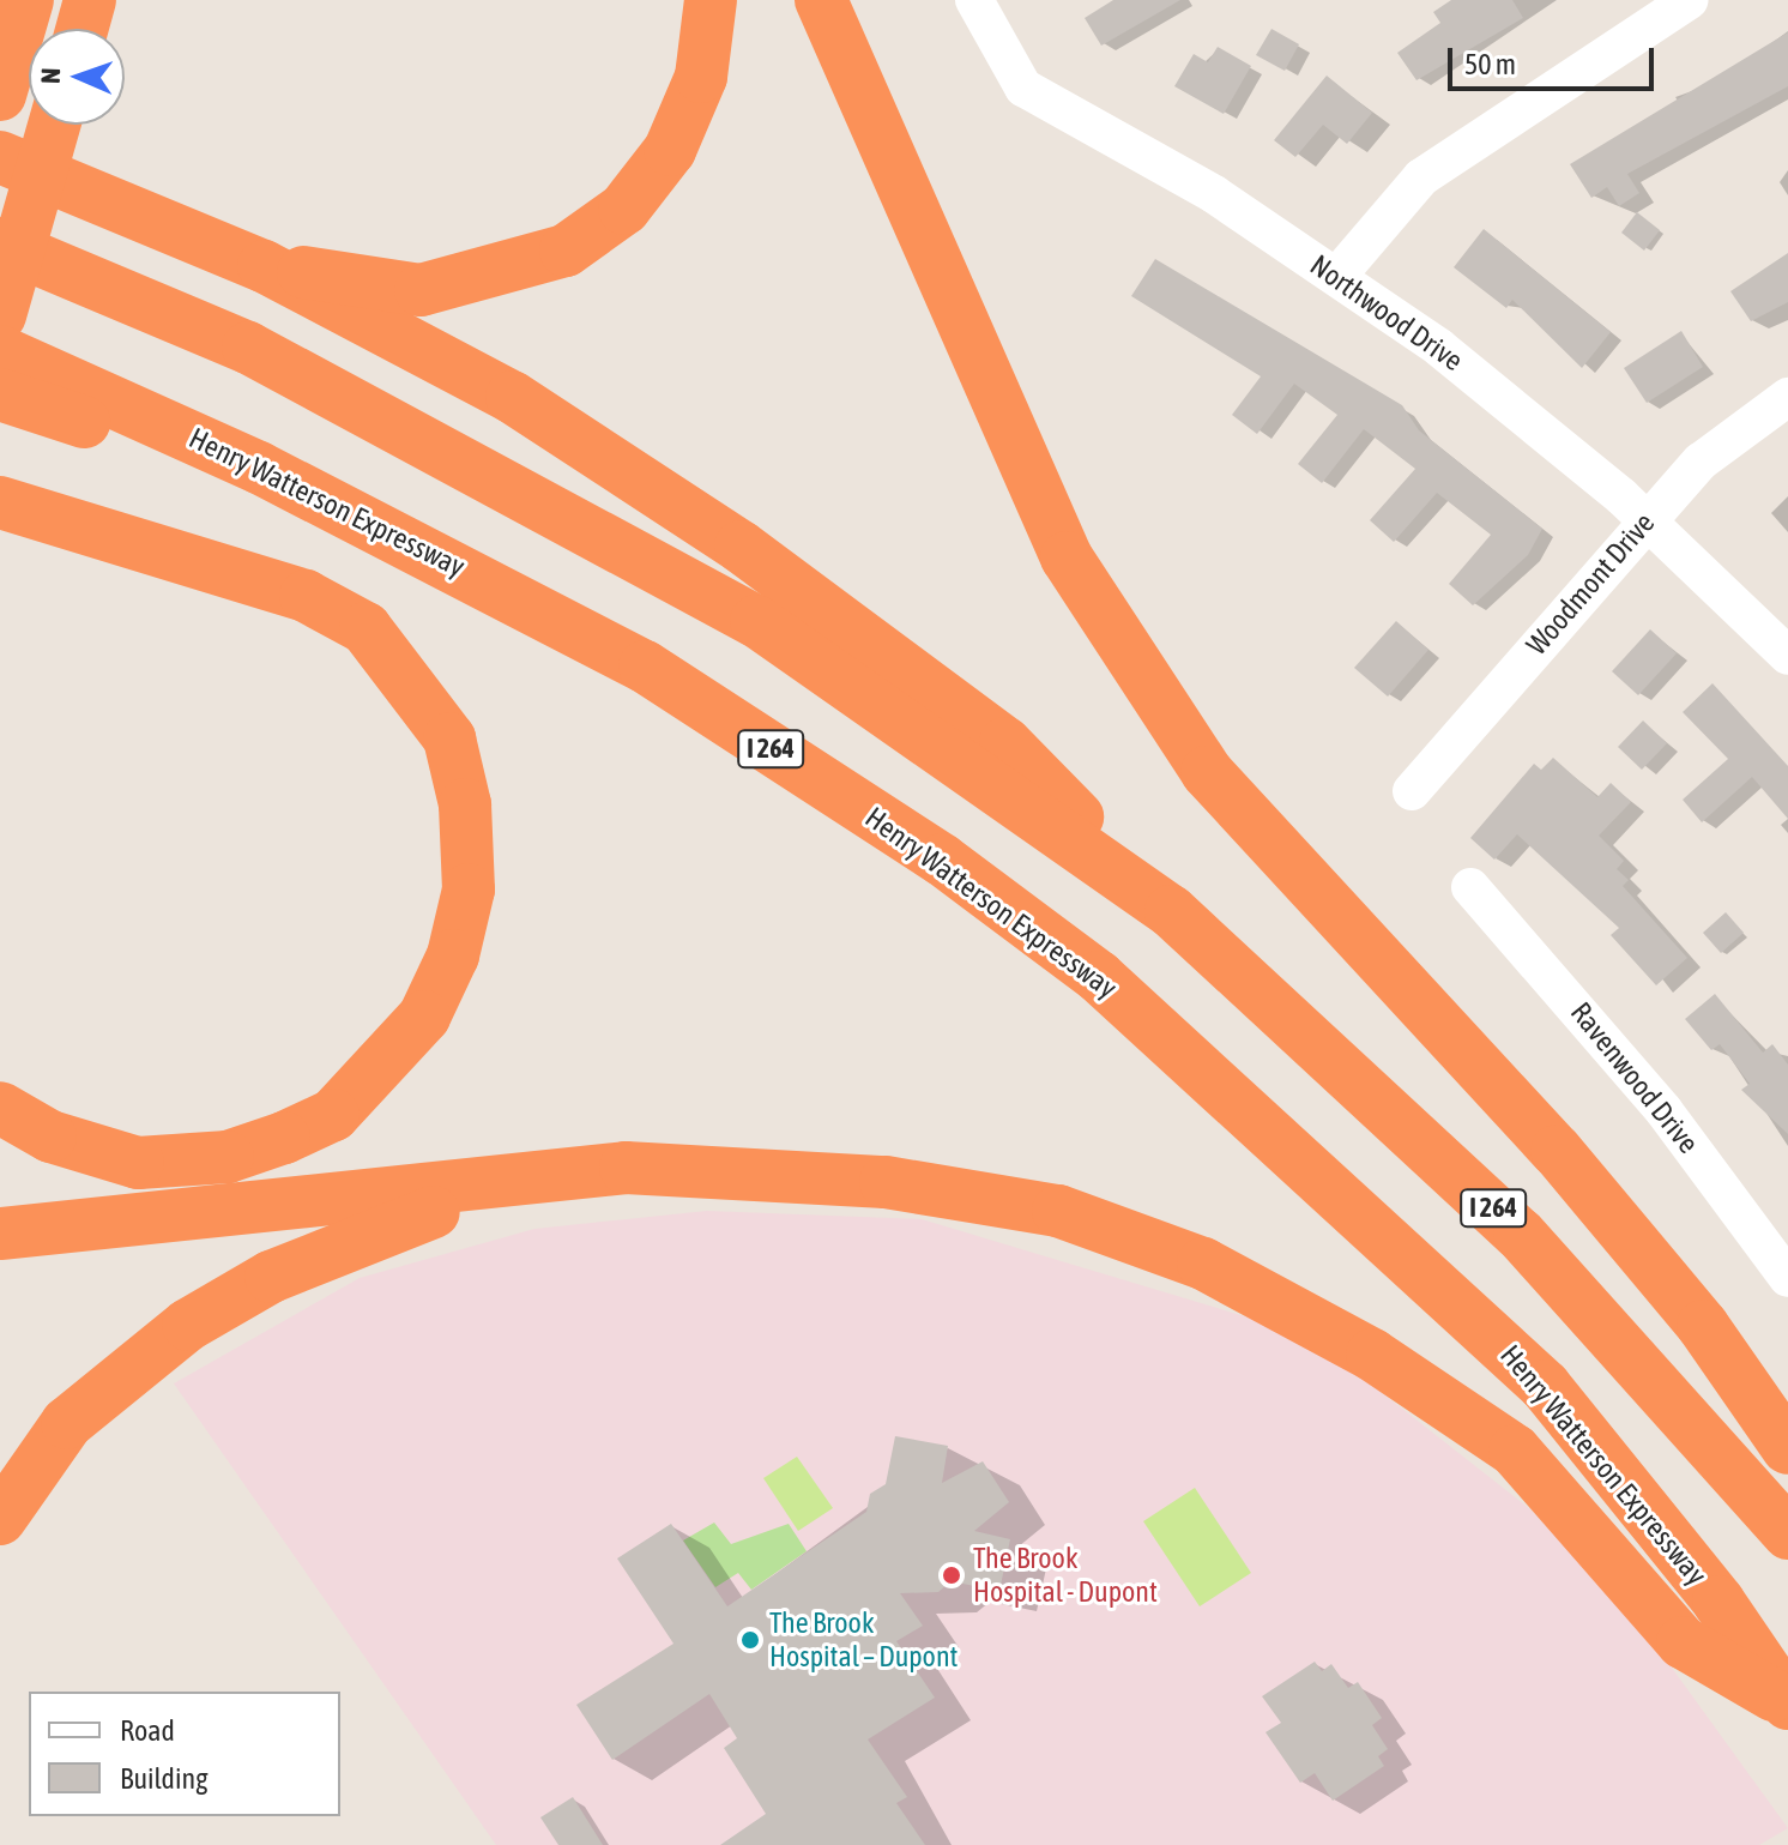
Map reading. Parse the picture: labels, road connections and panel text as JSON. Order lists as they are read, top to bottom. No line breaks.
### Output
{"streets":{"highway":["Henry Watterson Expressway","I 264"],"street":["Northwood Drive","Woodmont Drive","Ravenwood Drive"]},"crossings":[["Northwood Drive","Woodmont Drive"]],"places":["The Brook Hospital - Dupont","The Brook Hospital – Dupont"],"legend":["Road","Building"],"scale_bar":"50 m","north":"left"}
